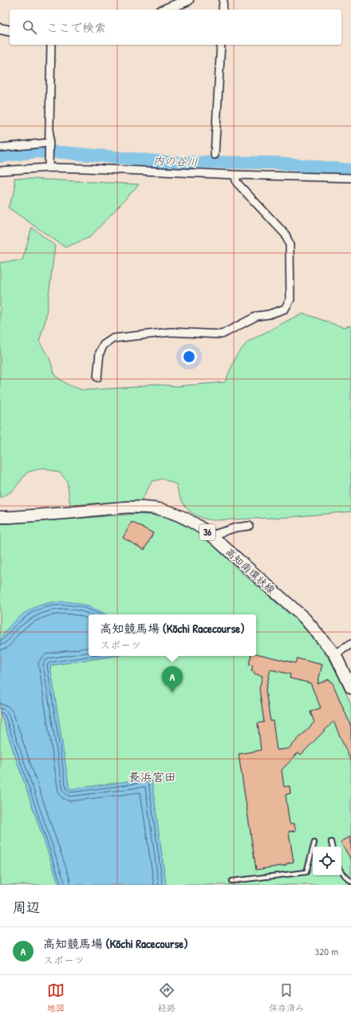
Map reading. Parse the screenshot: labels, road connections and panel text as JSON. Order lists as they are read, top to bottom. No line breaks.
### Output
{"streets":{"main road":["36","高知南環状線"]},"districts":["長浜宮田"],"water":["内の谷川"],"page":{"search":"ここで検索","popup":["高知競馬場 (Kōchi Racecourse)","スポーツ"],"pins":"A","heading":"周辺","list":[{"mark":"A","name":"高知競馬場 (Kōchi Racecourse)","note":"スポーツ","value":"320 m"}],"nav":["地図","経路","保存済み"]}}
